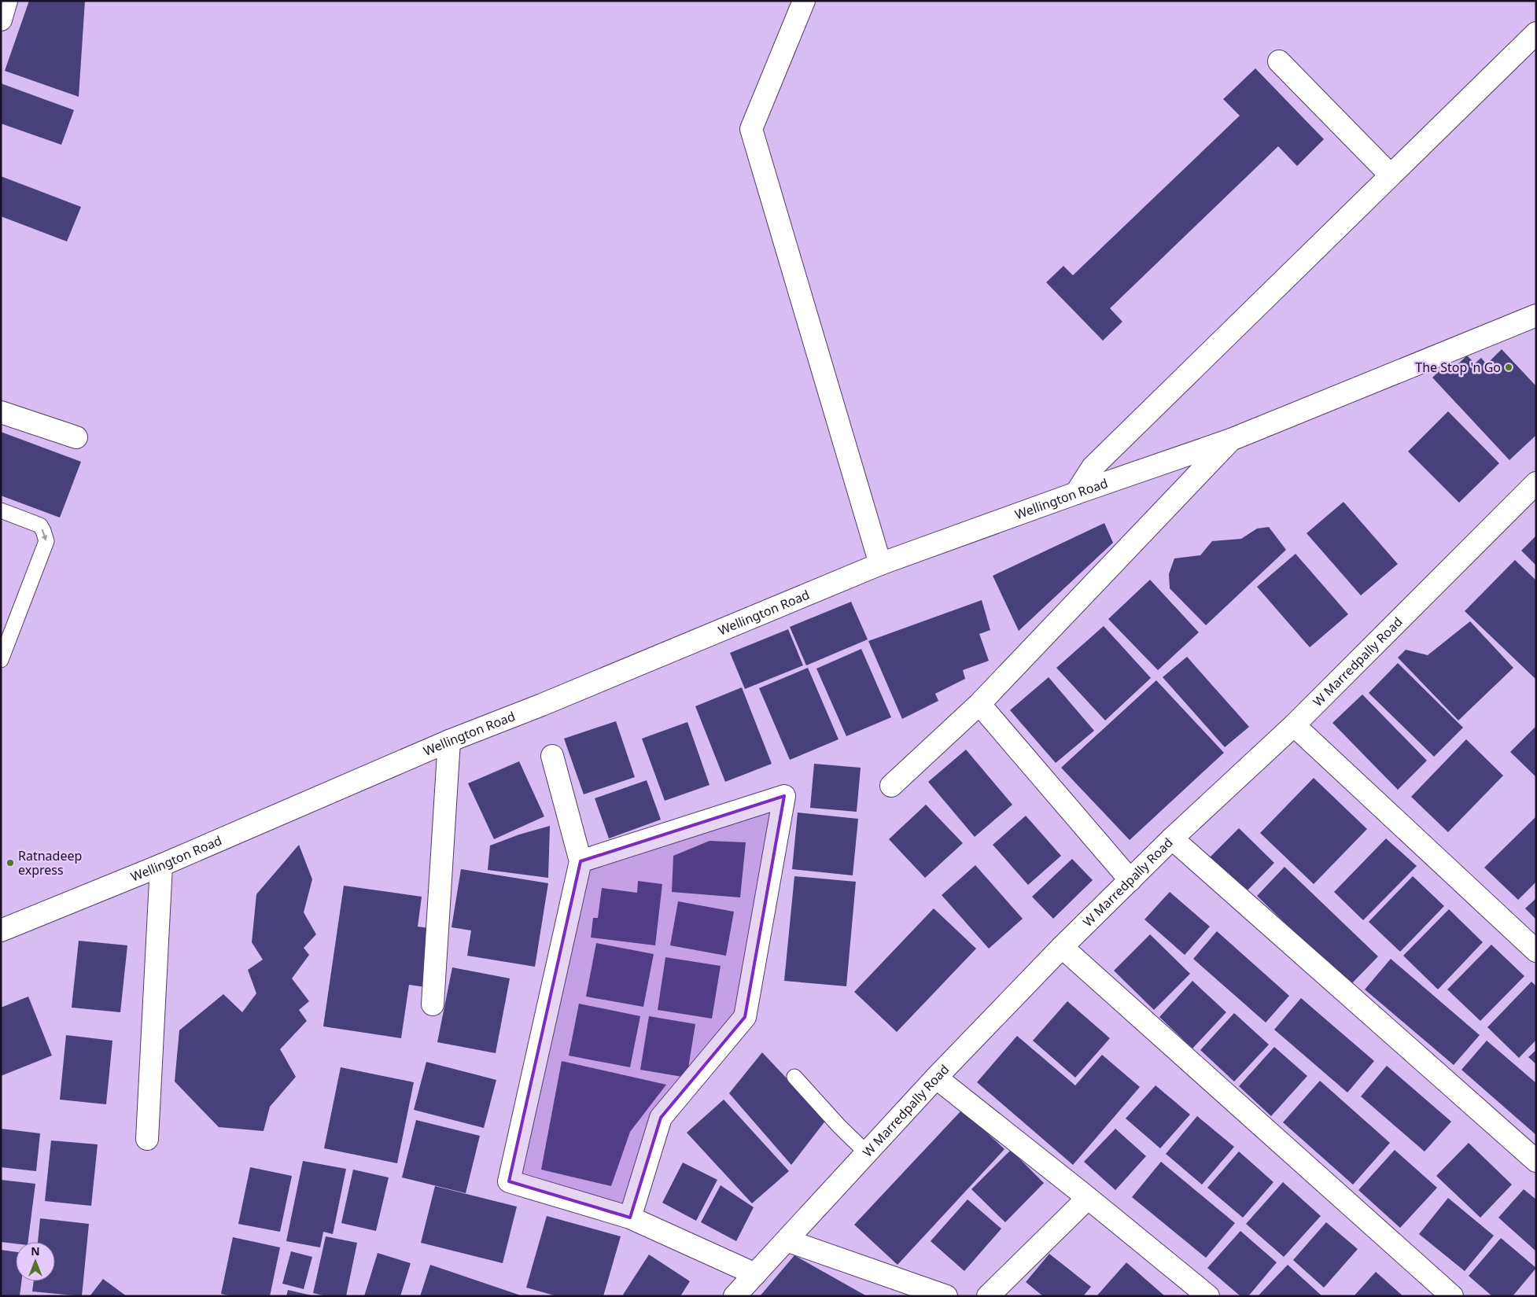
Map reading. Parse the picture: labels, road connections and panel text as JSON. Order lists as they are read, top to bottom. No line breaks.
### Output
{"streets":{"street":["Wellington Road","W Marredpally Road"]},"places":["The Stop 'n Go","Ratnadeep express"],"north":"top"}
